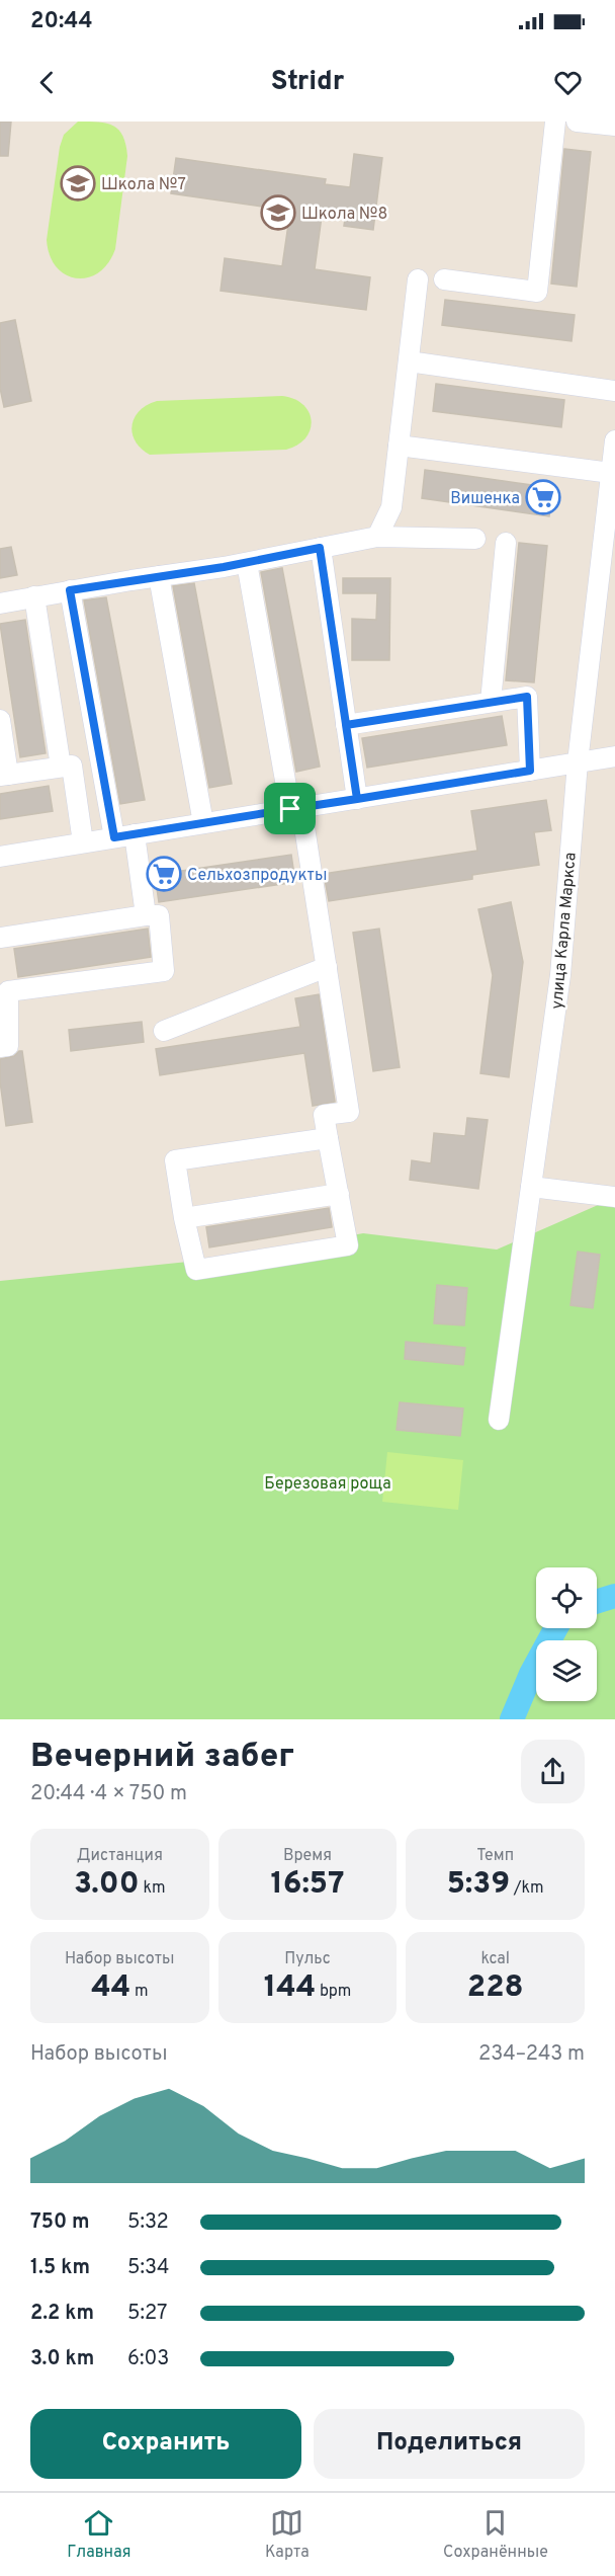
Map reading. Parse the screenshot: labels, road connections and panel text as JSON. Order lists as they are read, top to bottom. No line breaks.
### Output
{"streets":{"street":["улица Карла Маркса"]},"parks":["Березовая роща"],"places":{"school or university":["Школа №7","Школа №8"],"supermarket":["Вишенка","Сельхозпродукты"]},"page":{"status":"20:44","header":"Stridr","heading":["Вечерний забег","20:44 · 4 × 750 m"],"stats":[["Дистанция","3.00 km"],["Время","16:57"],["Темп","5:39 /km"],["Набор высоты","44 m"],["Пульс","144 bpm"],["kcal","228"]],"chart":["Набор высоты","234–243 m"],"list":[{"name":"750 m","note":"5:32"},{"name":"1.5 km","note":"5:34"},{"name":"2.2 km","note":"5:27"},{"name":"3.0 km","note":"6:03"}],"buttons":["Сохранить","Поделиться"],"tabs":["Главная","Карта","Сохранённые"]}}
